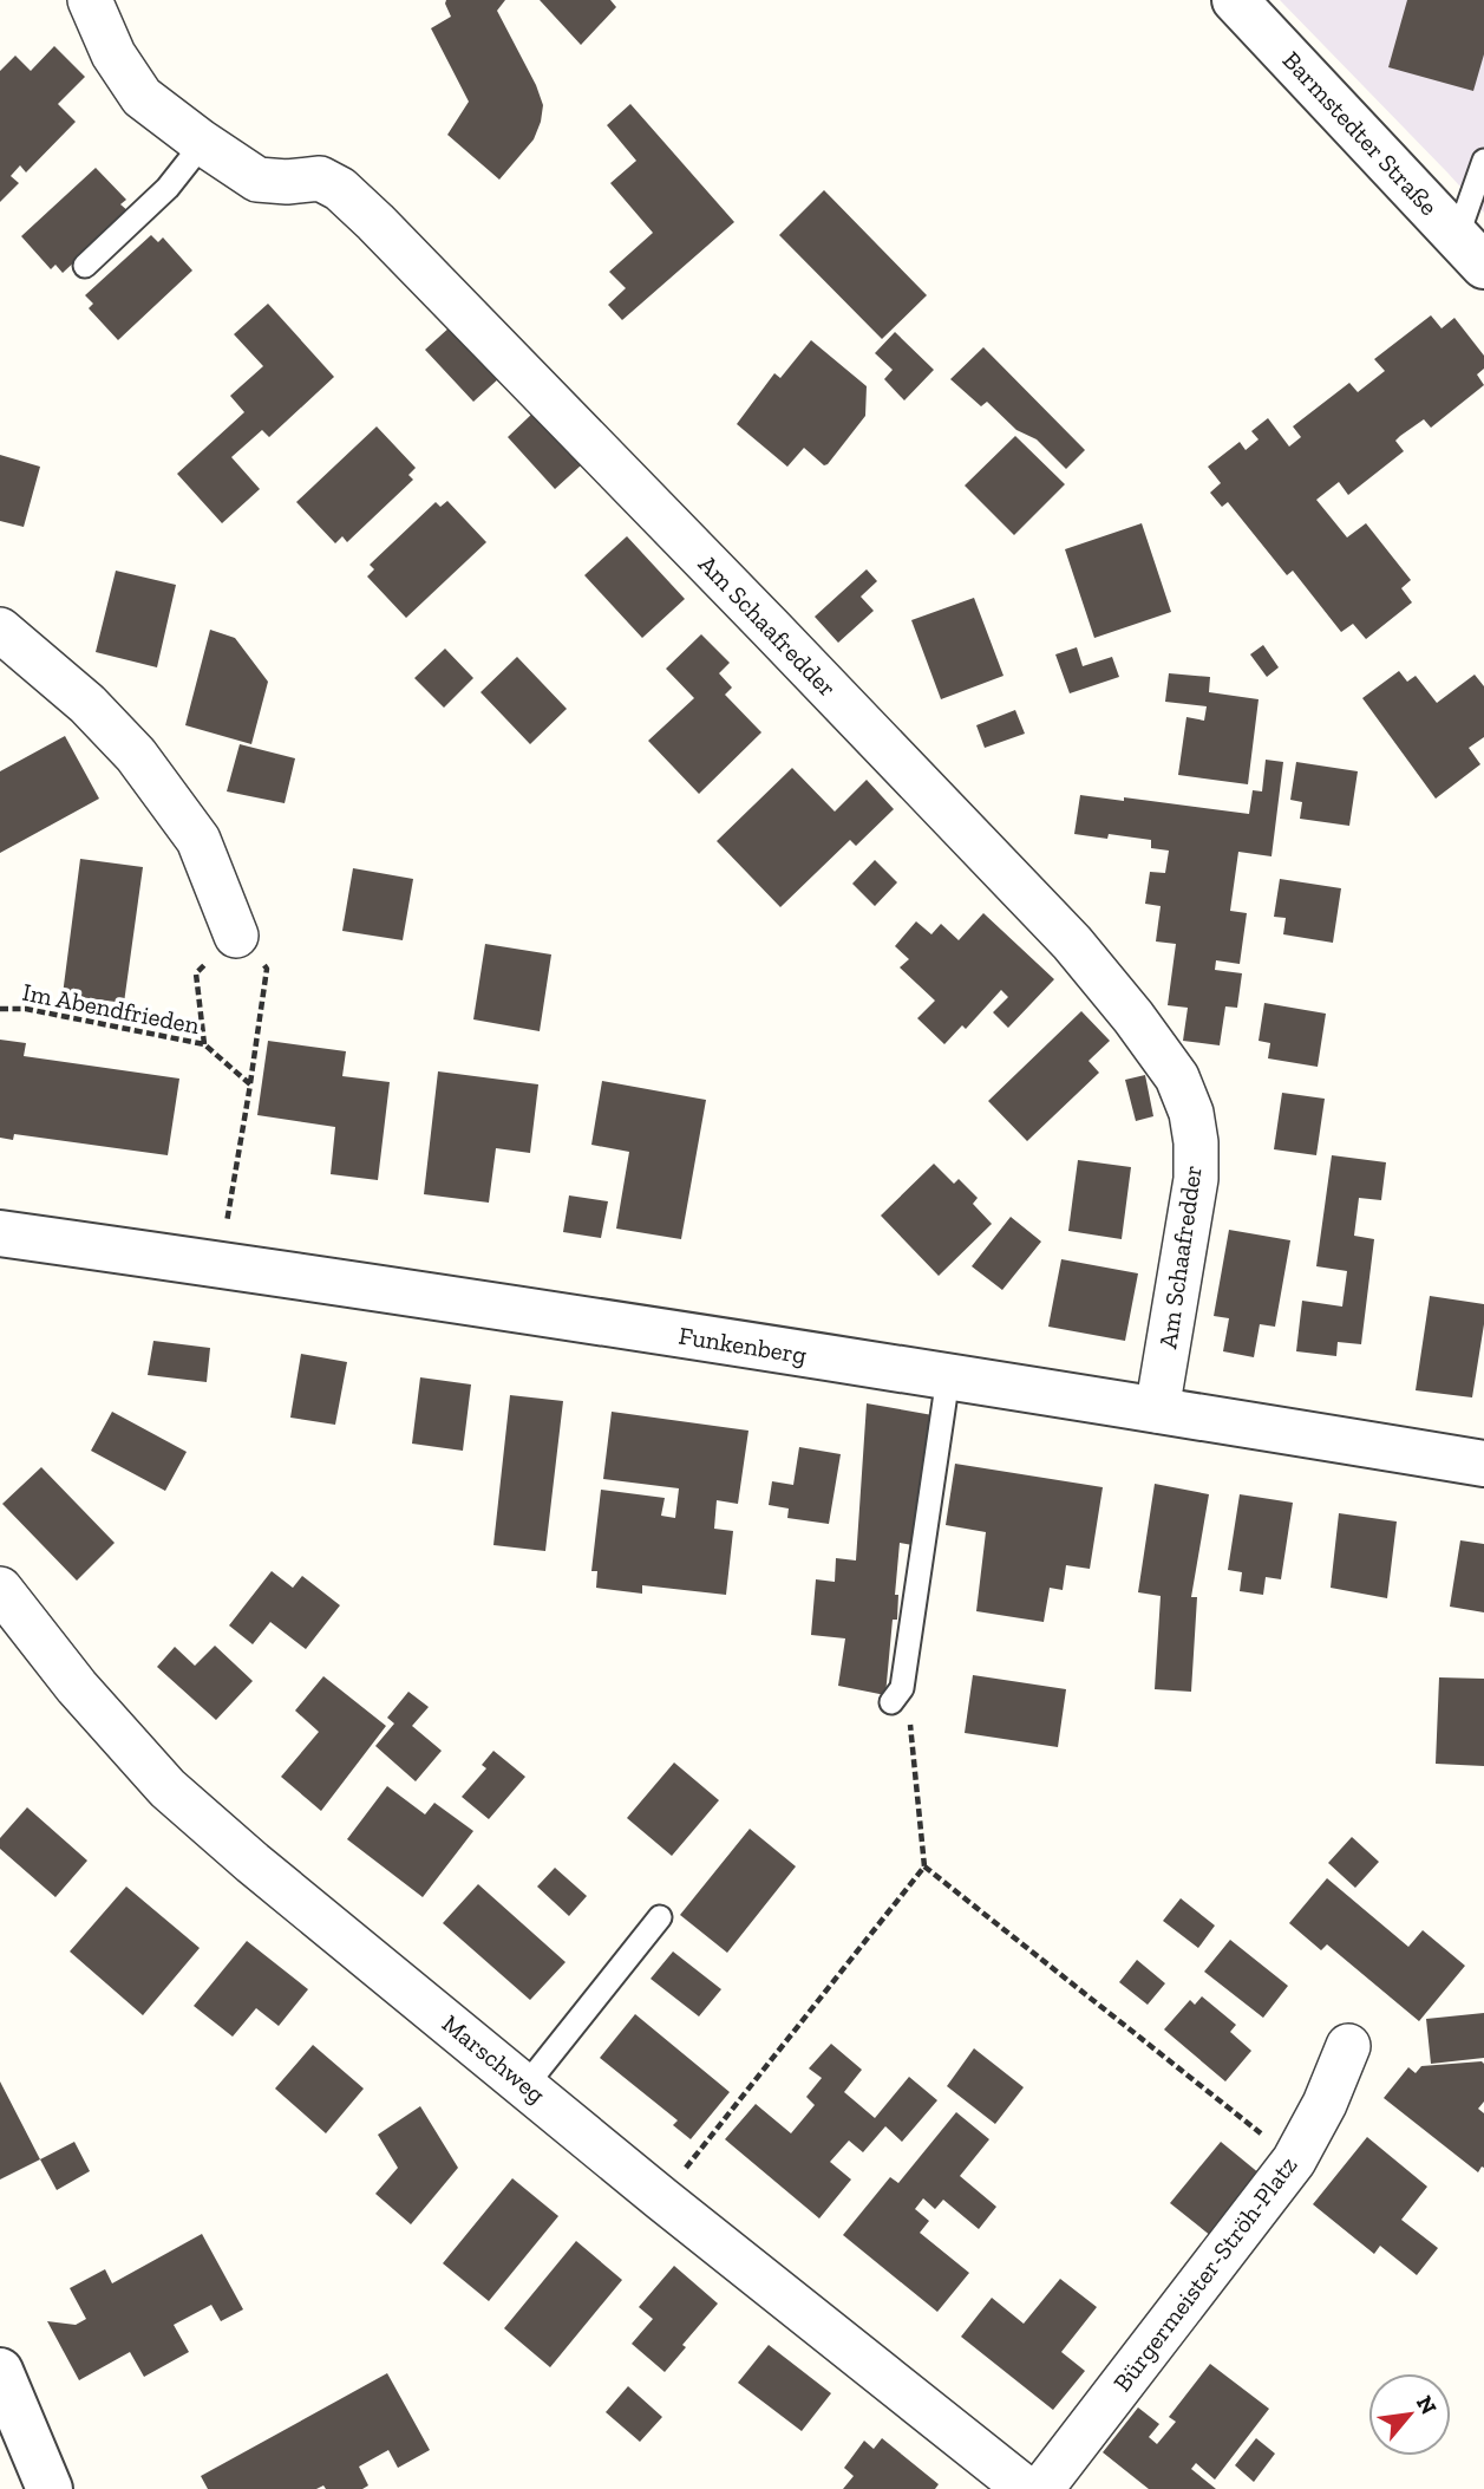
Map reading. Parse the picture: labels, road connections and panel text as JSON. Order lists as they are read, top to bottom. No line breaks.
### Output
{"streets":{"street":["Barmstedter Straße","Am Schaafredder","Funkenberg","Marschweg","Bürgermeister-Ströh-Platz"],"path":["Im Abendfrieden"]},"crossings":[["Am Schaafredder","Funkenberg"]],"north":"top right"}
